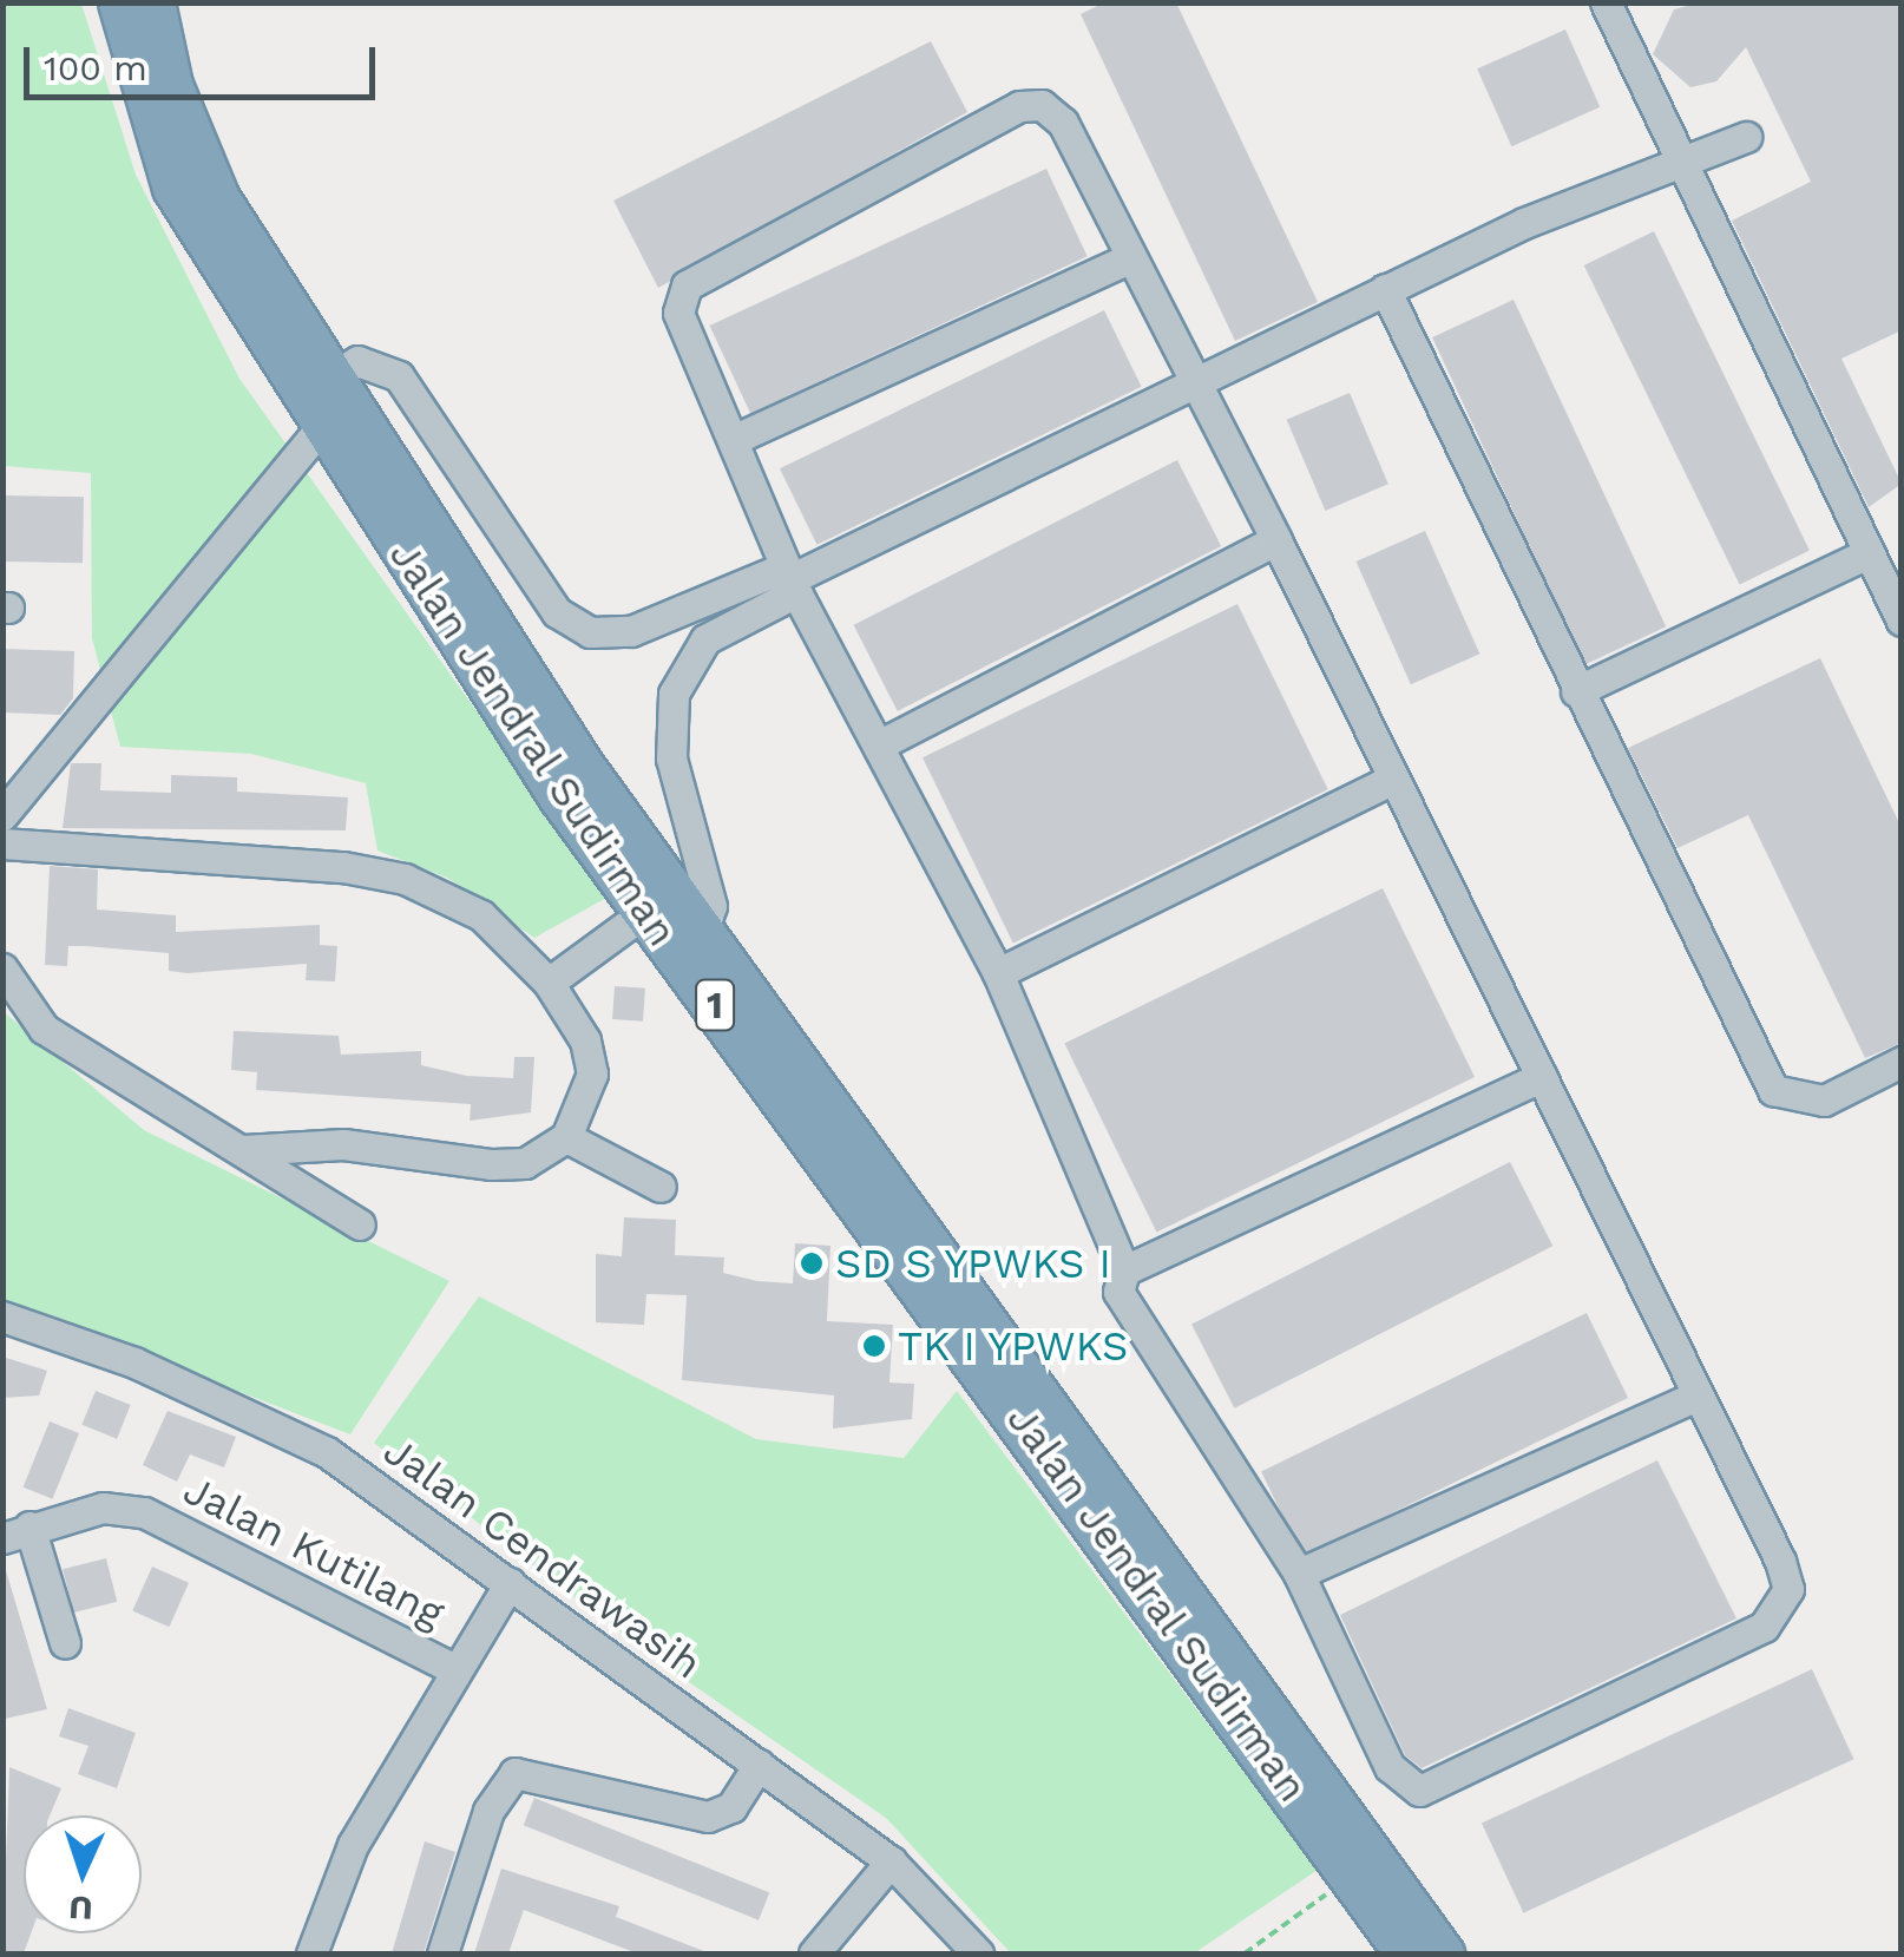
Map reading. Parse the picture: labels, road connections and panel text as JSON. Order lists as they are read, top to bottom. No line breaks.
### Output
{"streets":{"highway":["Jalan Jendral Sudirman","1"],"street":["Jalan Kutilang","Jalan Cendrawasih"]},"places":["SD S YPWKS I","TK I YPWKS"],"scale_bar":"100 m","north":"bottom"}
